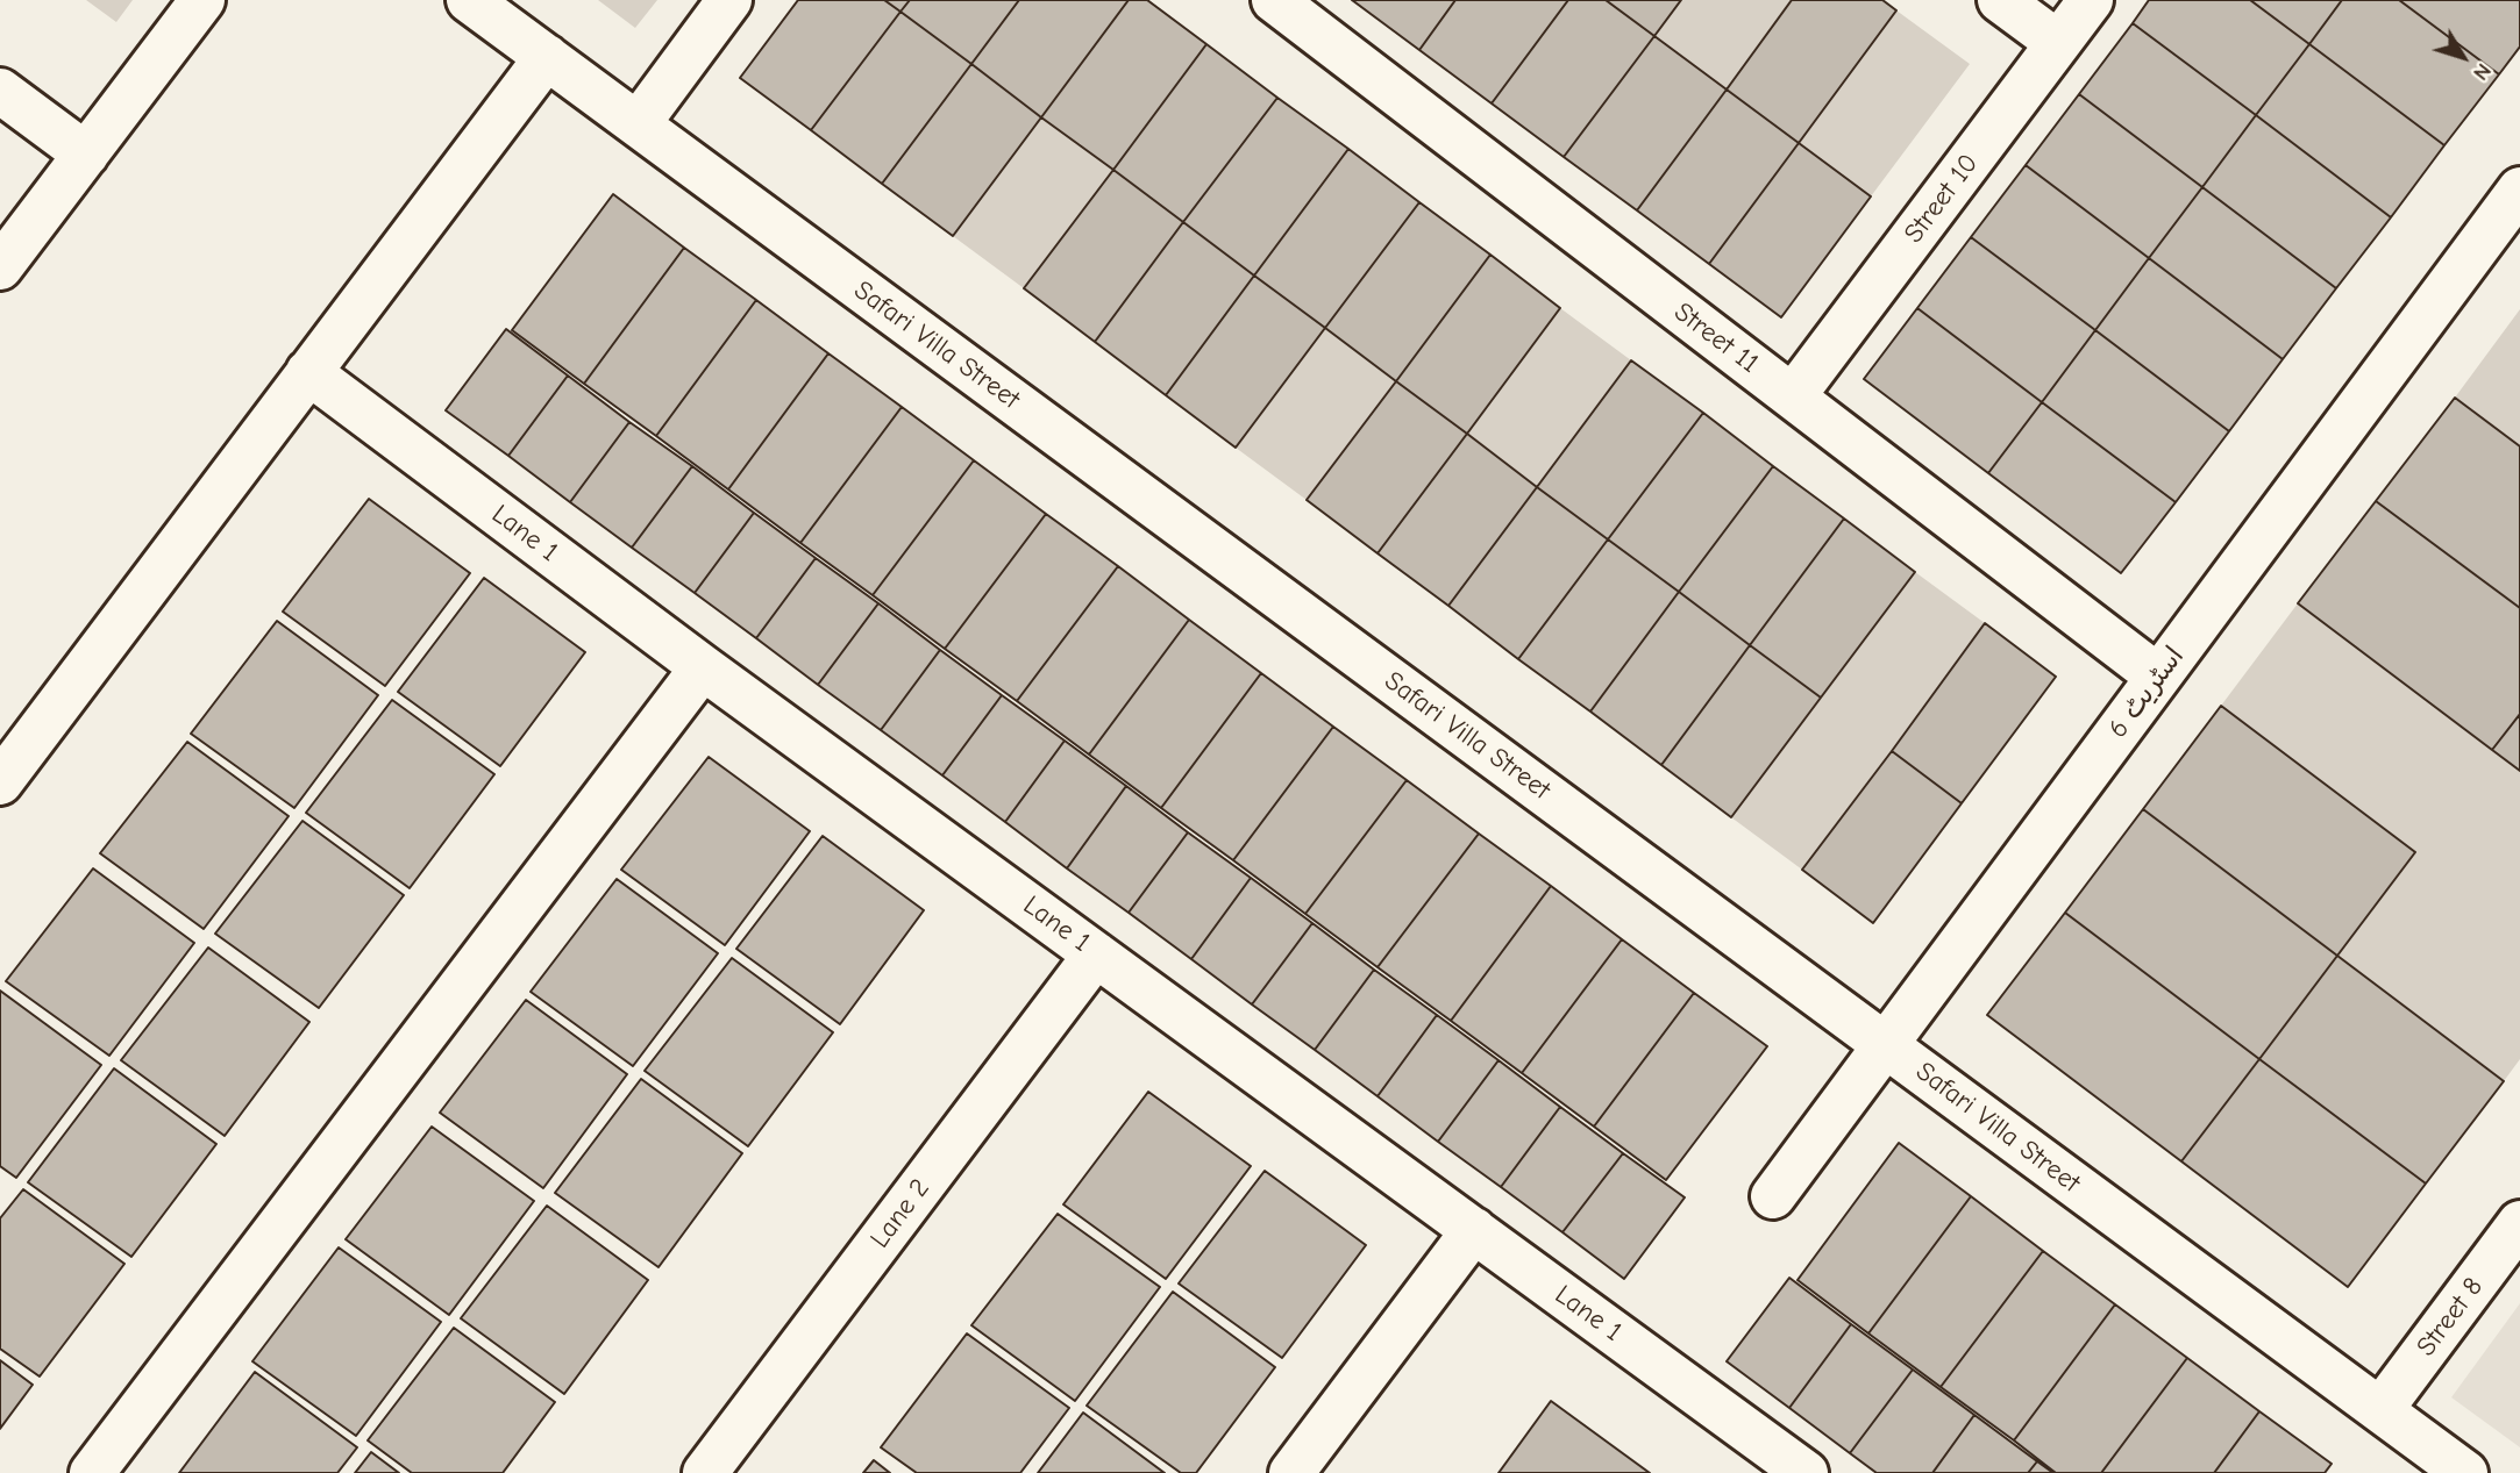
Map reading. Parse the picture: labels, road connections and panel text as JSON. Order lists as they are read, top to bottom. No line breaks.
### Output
{"streets":{"street":["Street 10","Street 11","Safari Villa Street","Lane 1","اسٹریٹ 6","Lane 2","Street 8"]},"crossings":[["Street 10","Street 11"],["Street 11","اسٹریٹ 6"],["Safari Villa Street","اسٹریٹ 6"],["Safari Villa Street","Street 8"],["Lane 1","Lane 2"]],"north":"bottom right"}
